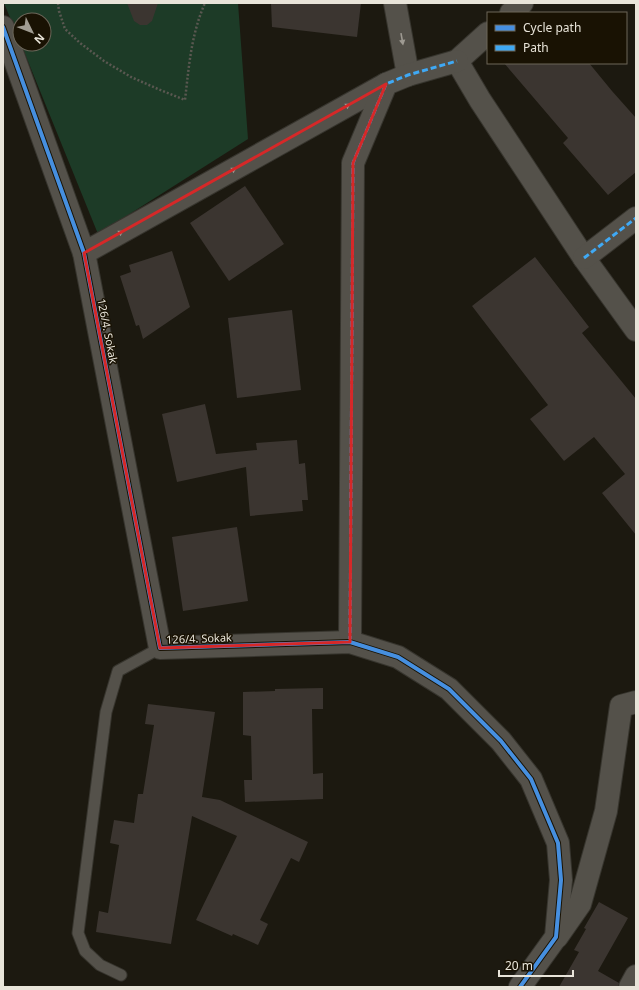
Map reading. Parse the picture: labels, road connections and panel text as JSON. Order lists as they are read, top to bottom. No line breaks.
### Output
{"streets":{"street":["126/4. Sokak"]},"legend":["Cycle path","Path"],"scale_bar":"20 m","north":"bottom right"}
